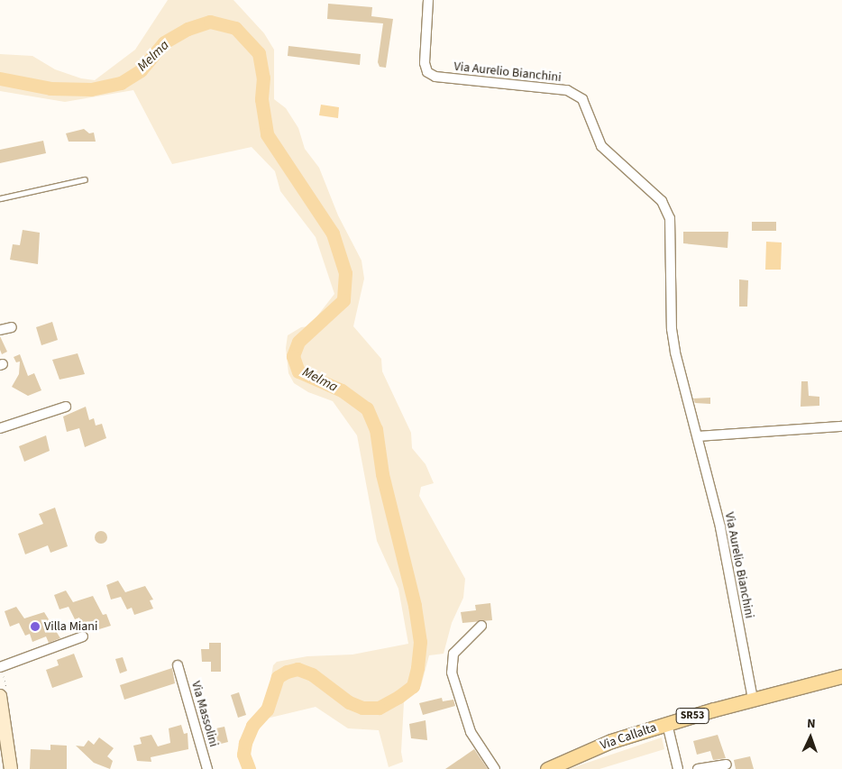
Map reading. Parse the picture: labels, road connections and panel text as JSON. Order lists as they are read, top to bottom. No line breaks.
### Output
{"streets":{"main road":["SR53","Via Callalta"],"street":["Via Aurelio Bianchini","Via Massolini"]},"crossings":[["Via Aurelio Bianchini","Via Callalta"]],"water":["Melma"],"places":["Villa Miani"],"north":"top"}
